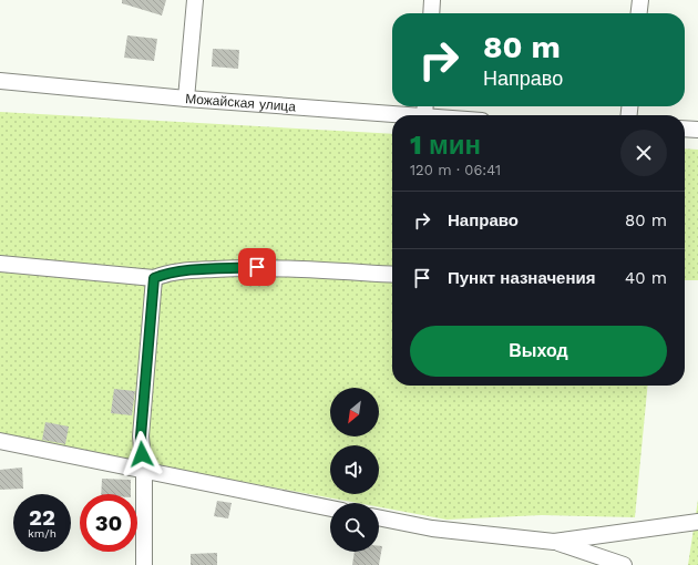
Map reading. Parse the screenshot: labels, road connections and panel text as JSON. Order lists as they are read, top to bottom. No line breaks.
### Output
{"streets":{"street":["Можайская улица"]},"north":"bottom left","page":{"turn":["80 m","Направо"],"heading":["1 мин","120 m · 06:41"],"list":[{"name":"Направо","value":"80 m"},{"name":"Пункт назначения","value":"40 m"}],"buttons":"Выход","speed":"22 km/h","limit":"30"}}
